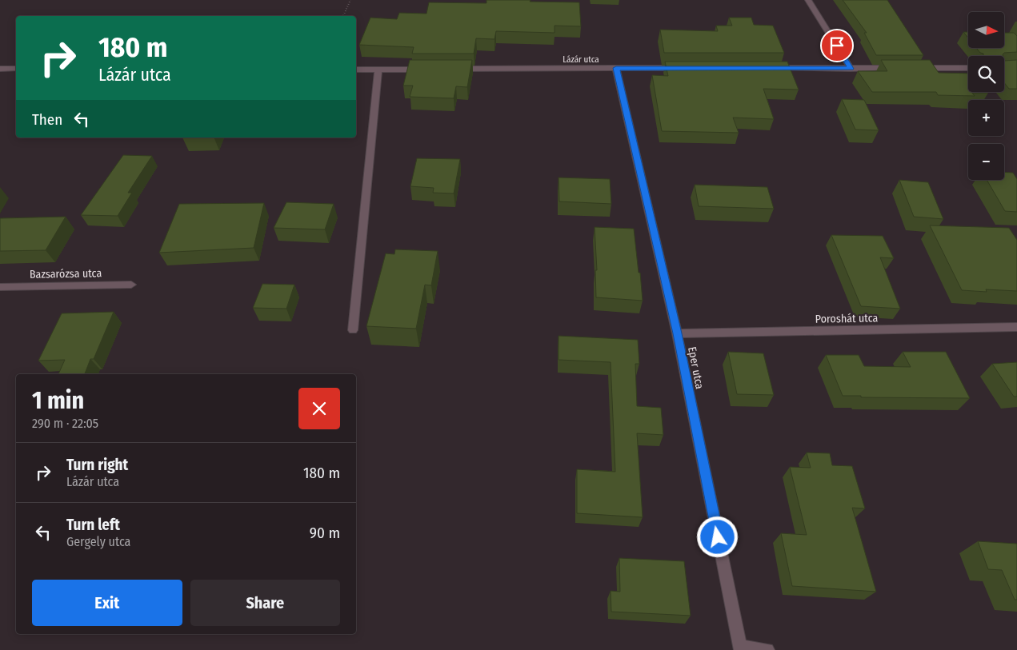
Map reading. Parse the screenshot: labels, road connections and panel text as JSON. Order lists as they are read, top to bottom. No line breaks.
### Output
{"streets":{"street":["Lázár utca","Bazsarózsa utca","Poroshát utca","Eper utca"]},"crossings":[["Lázár utca","Eper utca"],["Poroshát utca","Eper utca"]],"north":"right","page":{"map_buttons":["+","−"],"turn":["180 m","Lázár utca"],"then":"Then","heading":["1 min","290 m · 22:05"],"list":[{"name":"Turn right","note":"Lázár utca","value":"180 m"},{"name":"Turn left","note":"Gergely utca","value":"90 m"}],"buttons":["Exit","Share"]}}
